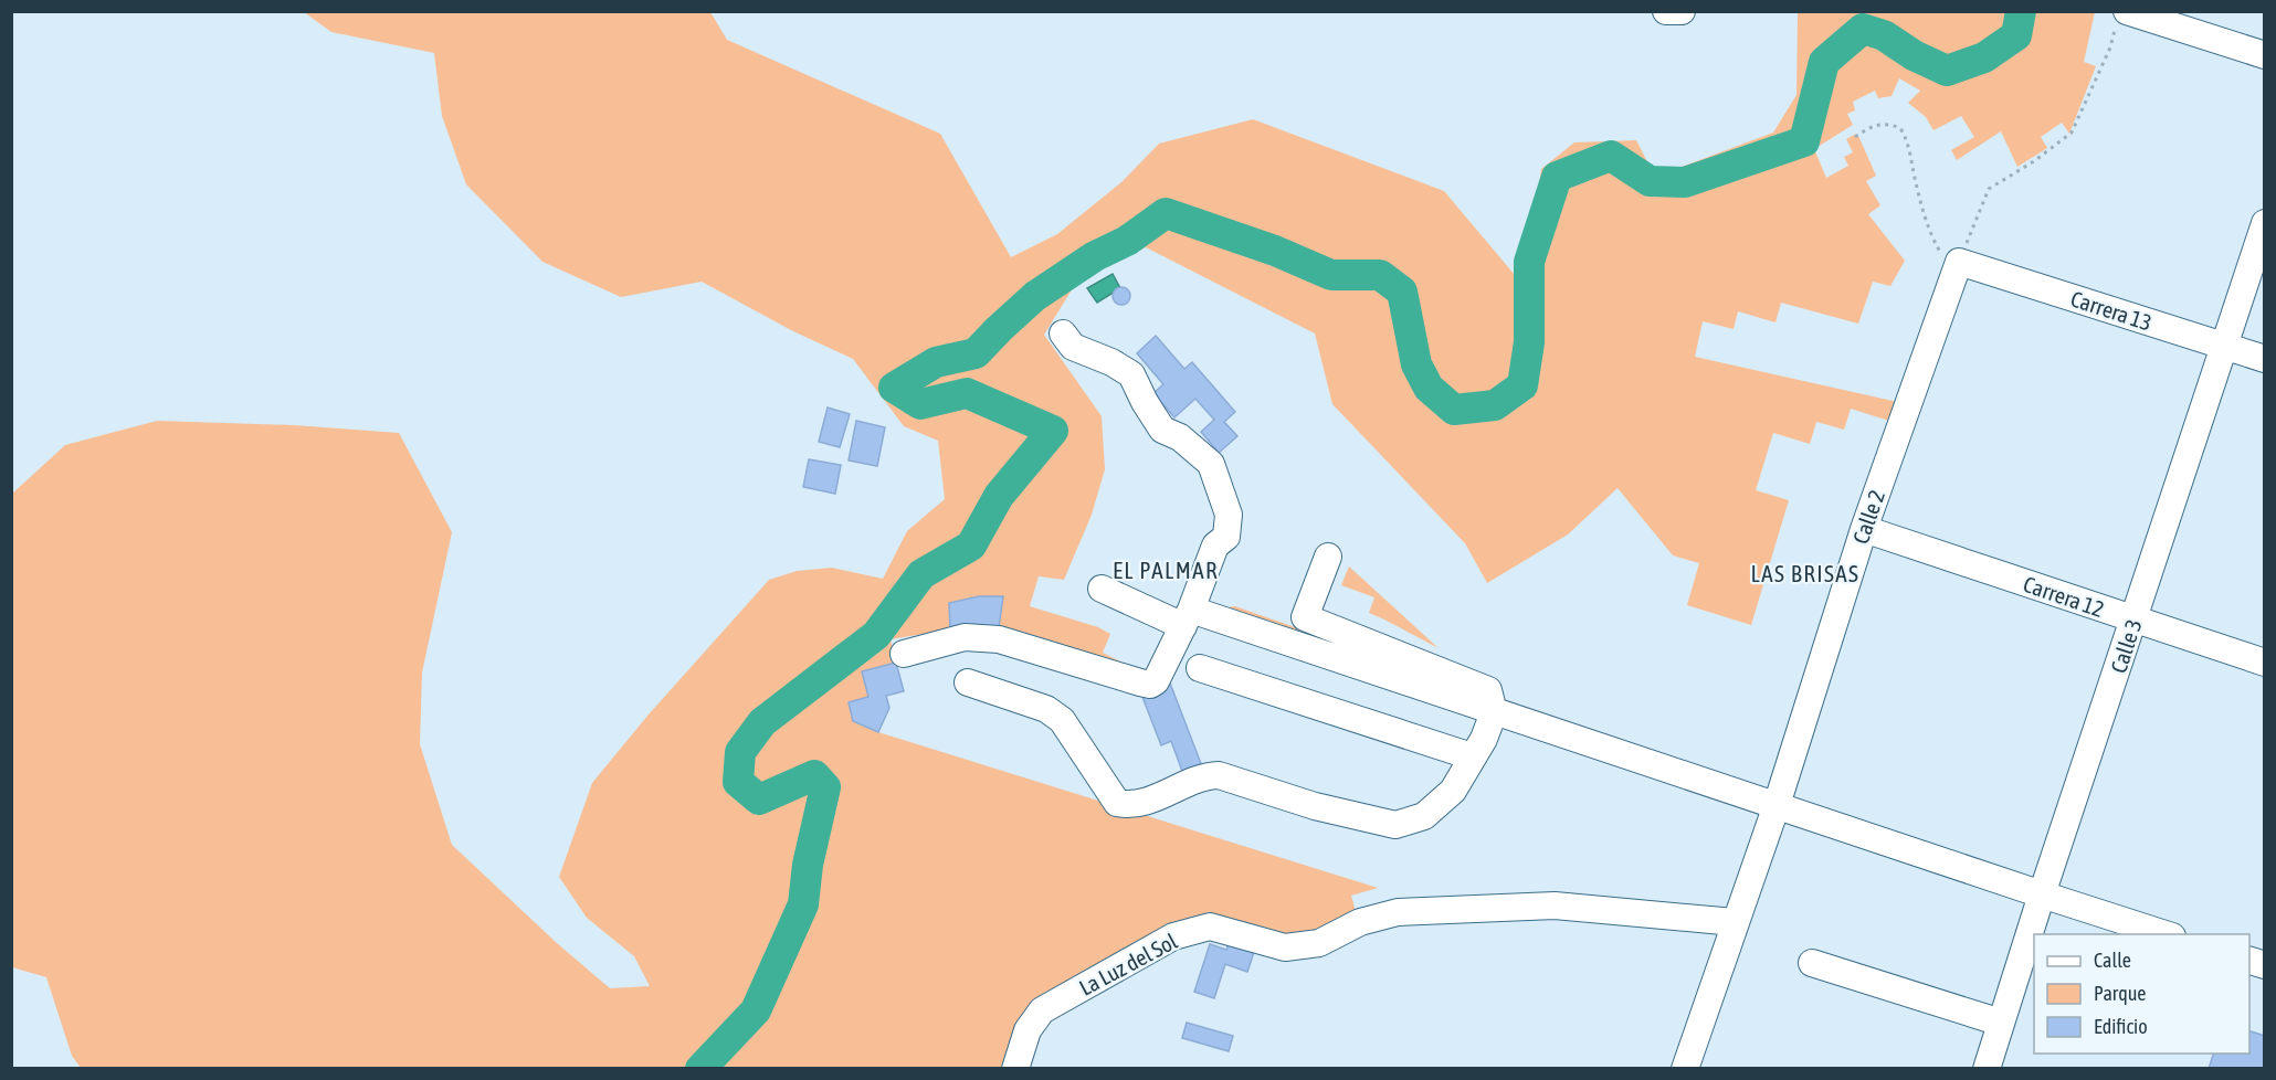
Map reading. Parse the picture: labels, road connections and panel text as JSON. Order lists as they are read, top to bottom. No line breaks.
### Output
{"streets":{"street":["Carrera 13","Calle 2","Carrera 12","Calle 3","La Luz del Sol"]},"crossings":[["Carrera 13","Calle 2"],["Carrera 13","Calle 3"],["Calle 2","Carrera 12"],["Calle 2","La Luz del Sol"],["Carrera 12","Calle 3"]],"districts":["EL PALMAR","LAS BRISAS"],"legend":["Calle","Parque","Edificio"]}
